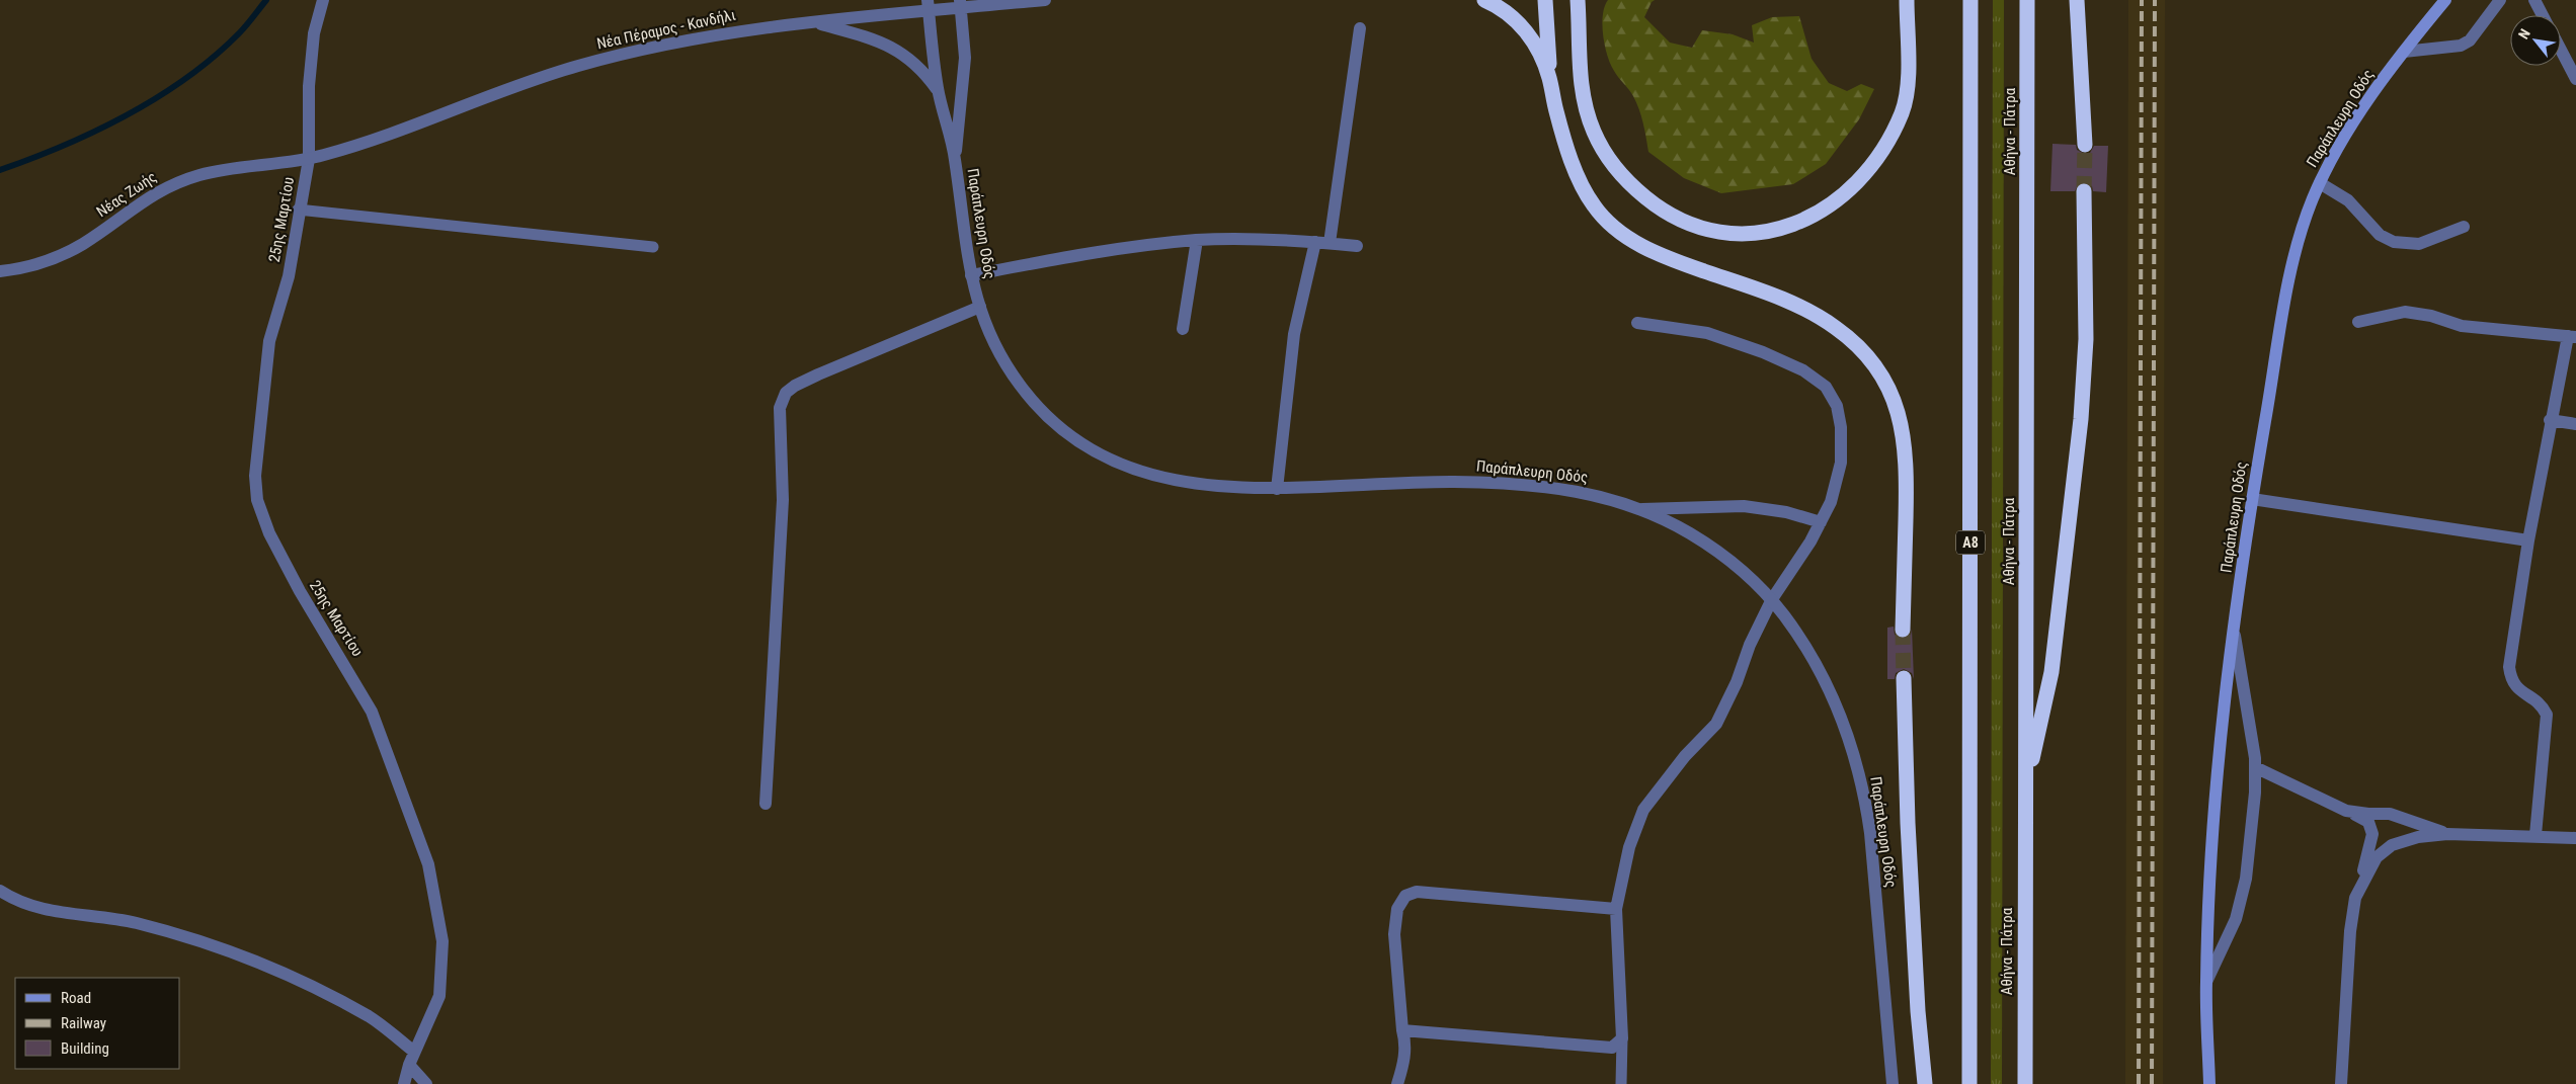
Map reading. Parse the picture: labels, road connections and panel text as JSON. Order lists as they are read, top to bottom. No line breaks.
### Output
{"streets":{"highway":["Αθήνα - Πάτρα","Α8"],"main road":["Παράπλευρη Οδός"],"street":["Νέα Πέραμος - Κανδήλι","Νέας Ζωής","25ης Μαρτίου"]},"crossings":[["Νέα Πέραμος - Κανδήλι","Παράπλευρη Οδός"],["Νέα Πέραμος - Κανδήλι","Νέας Ζωής"],["Νέα Πέραμος - Κανδήλι","25ης Μαρτίου"],["Νέας Ζωής","25ης Μαρτίου"]],"legend":["Road","Railway","Building"],"north":"top left"}
